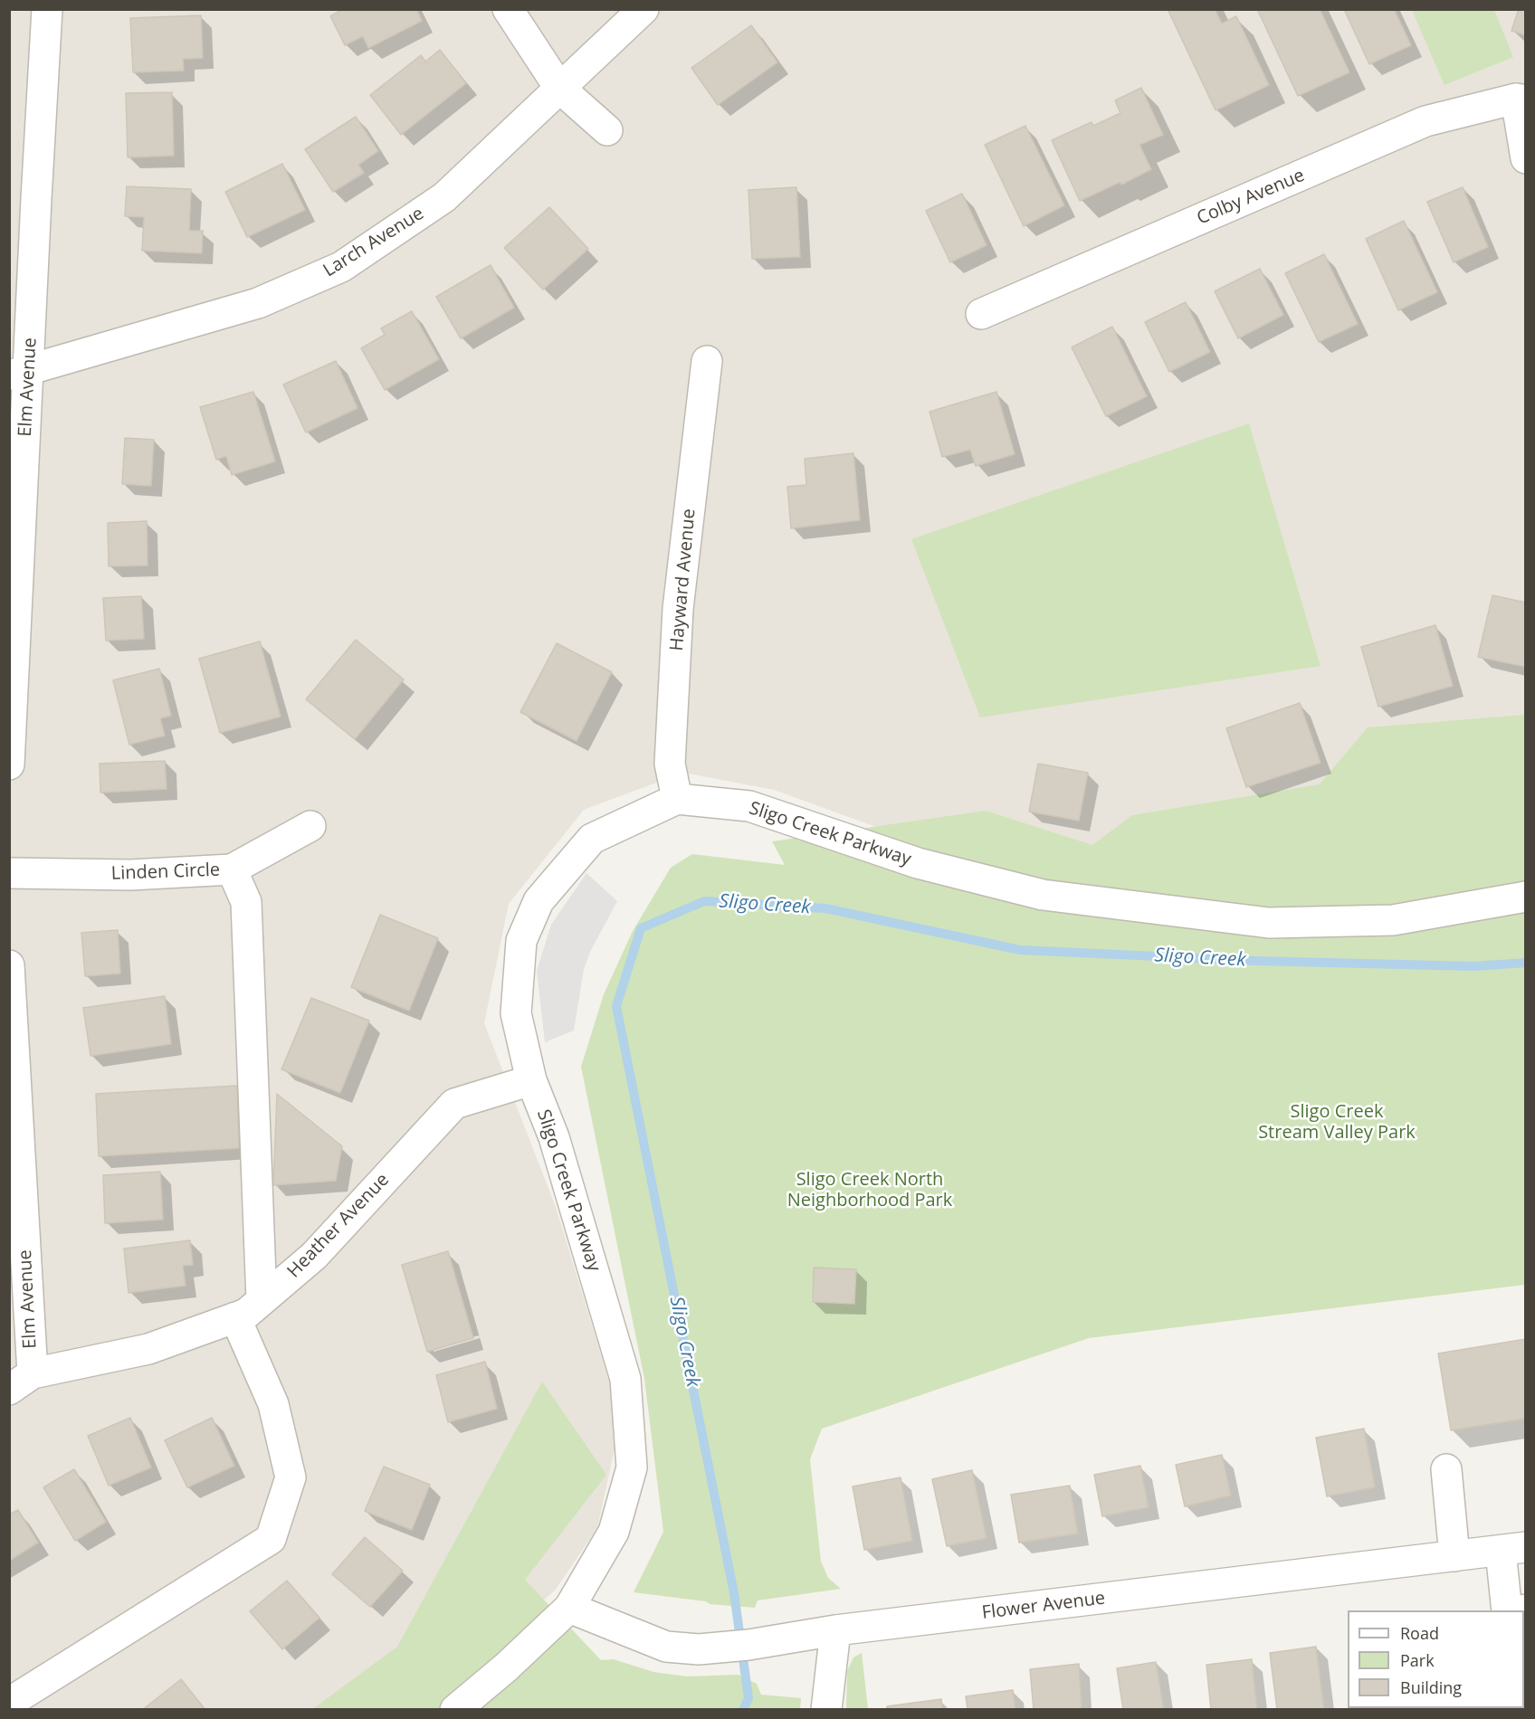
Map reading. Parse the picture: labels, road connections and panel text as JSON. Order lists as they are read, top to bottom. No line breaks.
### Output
{"streets":{"street":["Colby Avenue","Larch Avenue","Elm Avenue","Hayward Avenue","Sligo Creek Parkway","Linden Circle","Heather Avenue","Flower Avenue"]},"crossings":[["Larch Avenue","Elm Avenue"],["Elm Avenue","Heather Avenue"],["Hayward Avenue","Sligo Creek Parkway"],["Sligo Creek Parkway","Heather Avenue"],["Sligo Creek Parkway","Flower Avenue"]],"water":["Sligo Creek"],"parks":["Sligo Creek Stream Valley Park","Sligo Creek North Neighborhood Park"],"legend":["Road","Park","Building"]}
